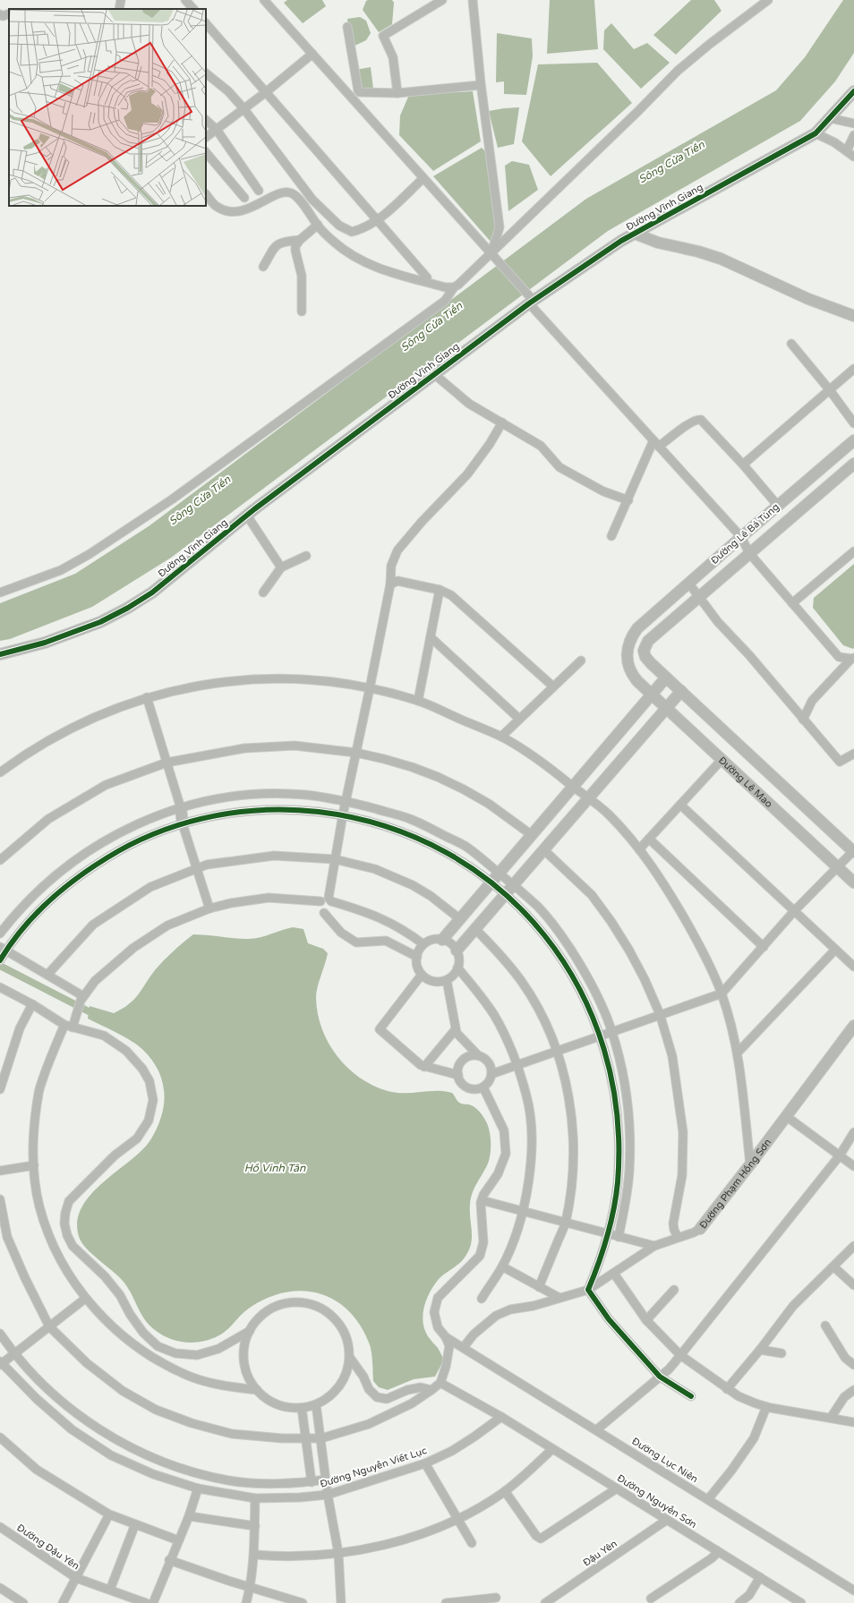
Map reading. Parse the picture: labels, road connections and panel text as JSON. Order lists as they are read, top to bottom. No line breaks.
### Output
{"streets":{"street":["Đường Vĩnh Giang","Đường Lê Bá Tùng","Đường Lê Mao","Đường Phạm Hồng Sơn","Đường Lục Niên","Đường Nguyễn Viết Lục","Đường Nguyễn Sơn","Đường Đậu Yên","Đậu Yên"]},"crossings":[["Đường Lê Bá Tùng","Đường Lê Mao"],["Đường Phạm Hồng Sơn","Đường Lục Niên"],["Đường Nguyễn Viết Lục","Đường Nguyễn Sơn"],["Đường Nguyễn Sơn","Đậu Yên"]],"water":["Sông Cửa Tiền","Hồ Vinh Tân"]}
